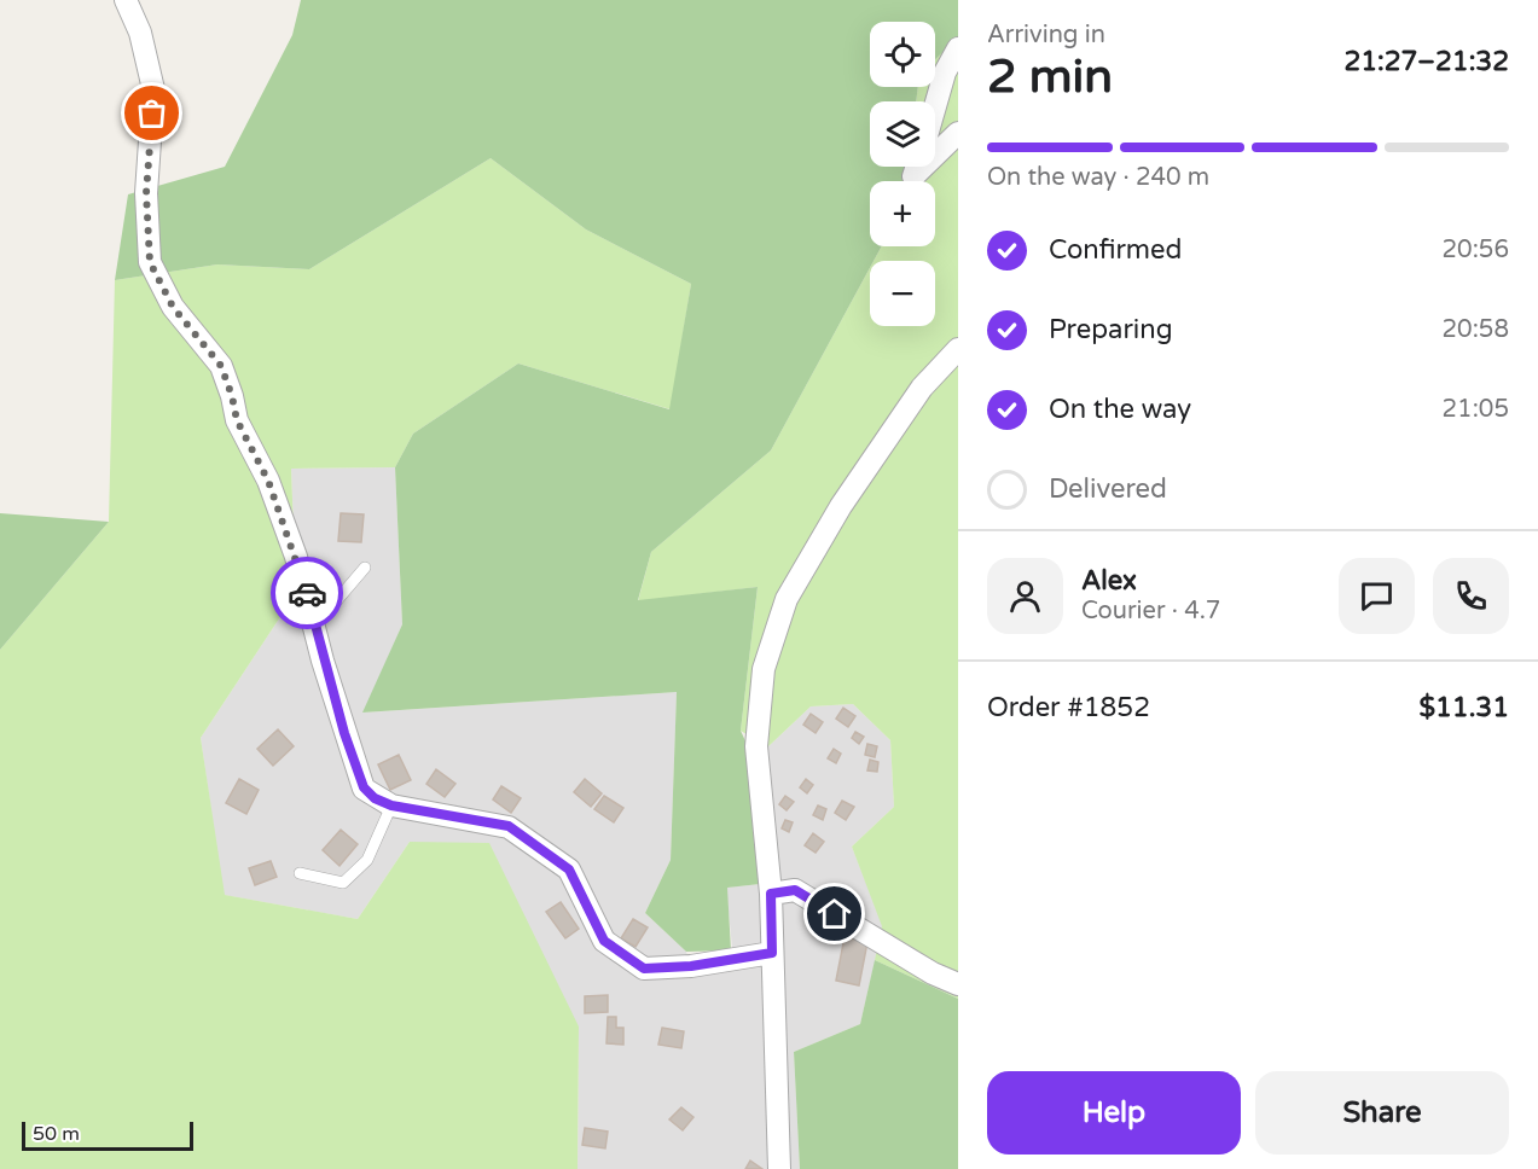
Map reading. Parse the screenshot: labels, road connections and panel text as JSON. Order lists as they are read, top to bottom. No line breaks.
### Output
{"scale_bar":"50 m","page":{"heading":["2 min","Arriving in","21:27–21:32"],"panel":["Alex","Courier · 4.7","Order #1852","$11.31"],"map_buttons":["+","−"],"bar":"On the way · 240 m","list":[["Confirmed","20:56"],["Preparing","20:58"],["On the way","21:05"],"Delivered"],"buttons":["Help","Share"],"scale":"50 m"}}
